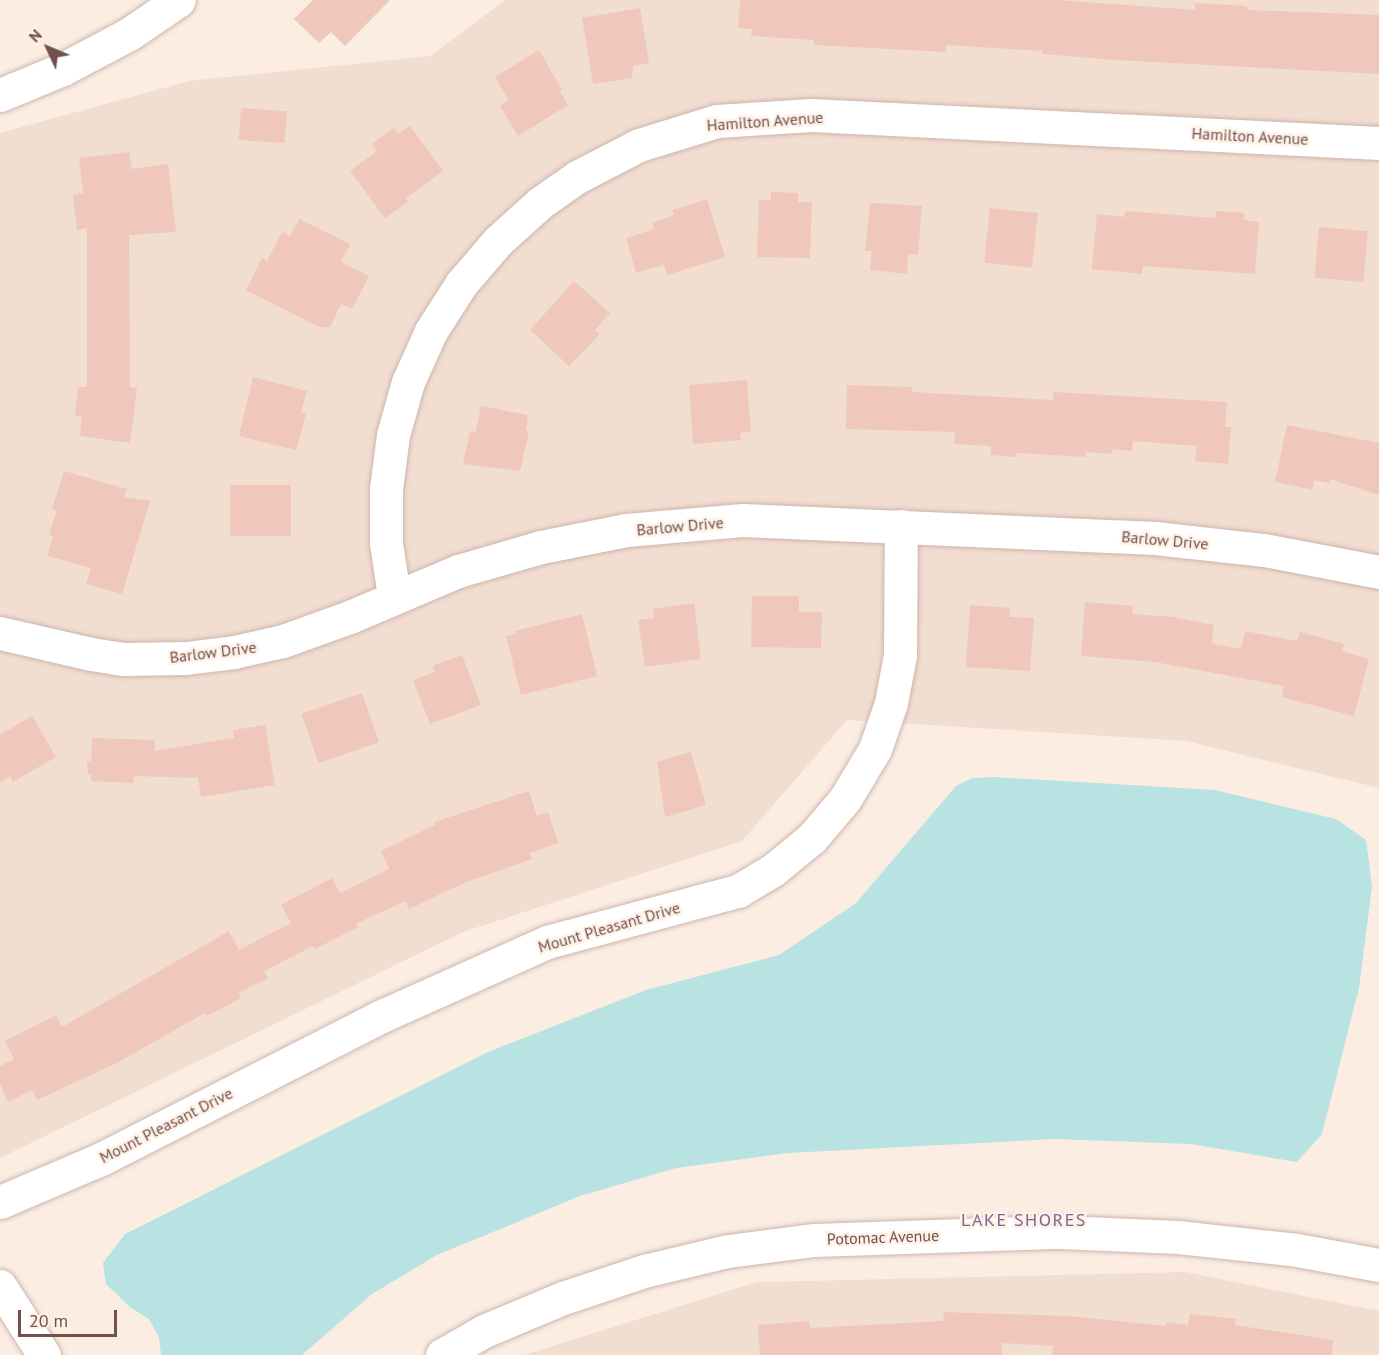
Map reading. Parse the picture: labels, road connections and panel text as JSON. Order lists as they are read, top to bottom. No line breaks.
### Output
{"streets":{"street":["Hamilton Avenue","Barlow Drive","Mount Pleasant Drive","Potomac Avenue"]},"crossings":[["Hamilton Avenue","Barlow Drive"],["Barlow Drive","Mount Pleasant Drive"]],"districts":["LAKE SHORES"],"scale_bar":"20 m","north":"top left"}
